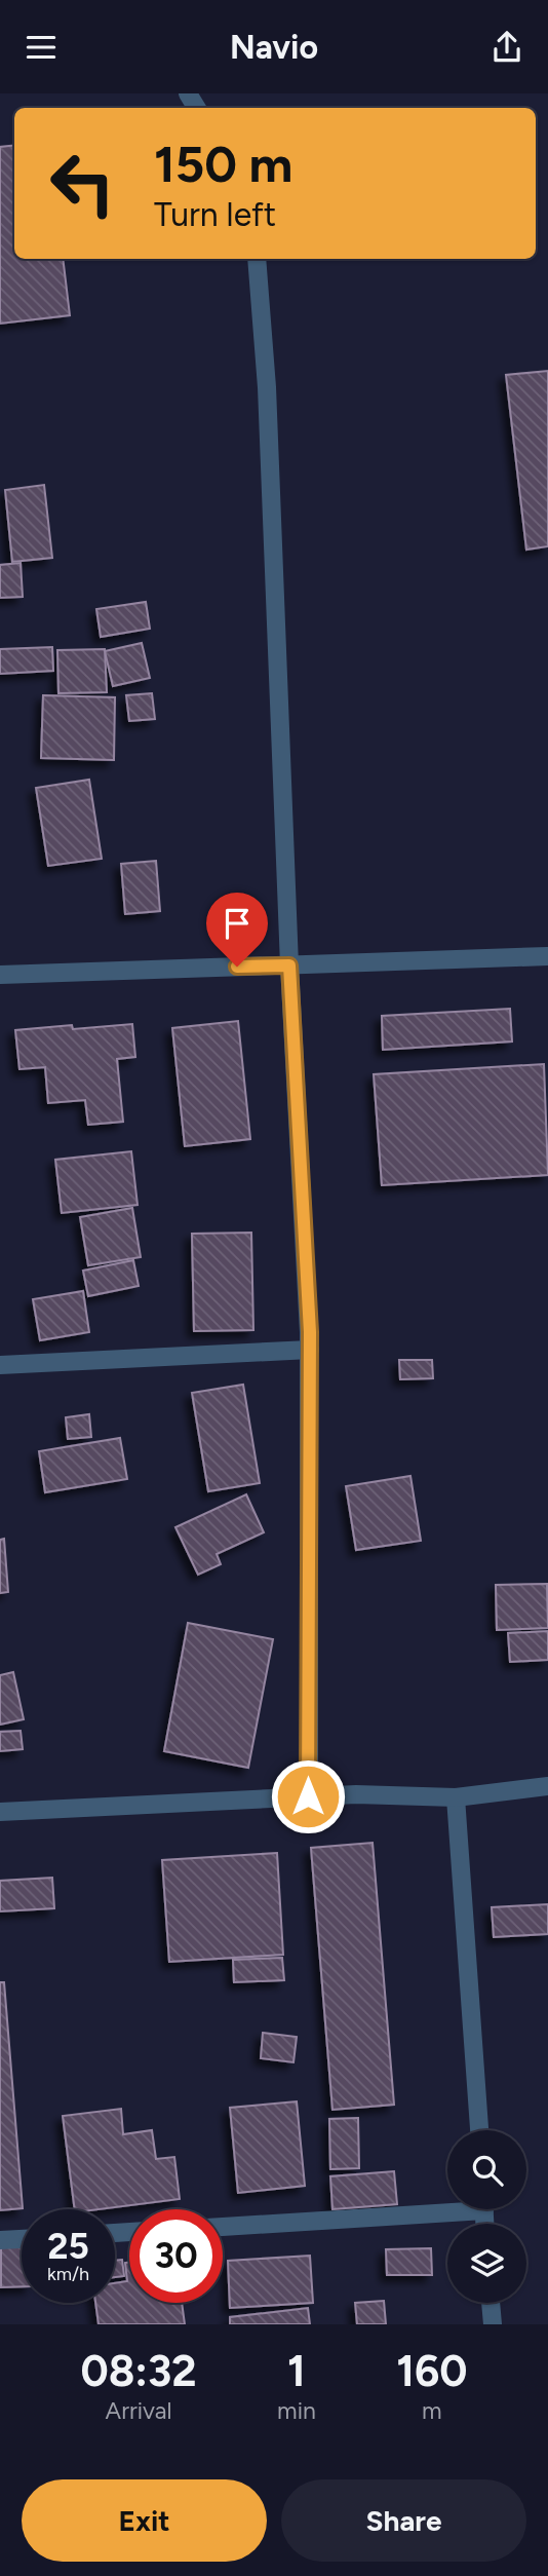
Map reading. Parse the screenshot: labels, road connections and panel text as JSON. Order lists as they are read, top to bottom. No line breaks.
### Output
{"page":{"header":"Navio","turn":["150 m","Turn left"],"speed":"25 km/h","limit":"30","eta":["08:32","Arrival","1","min","160","m"],"buttons":["Exit","Share"]}}
